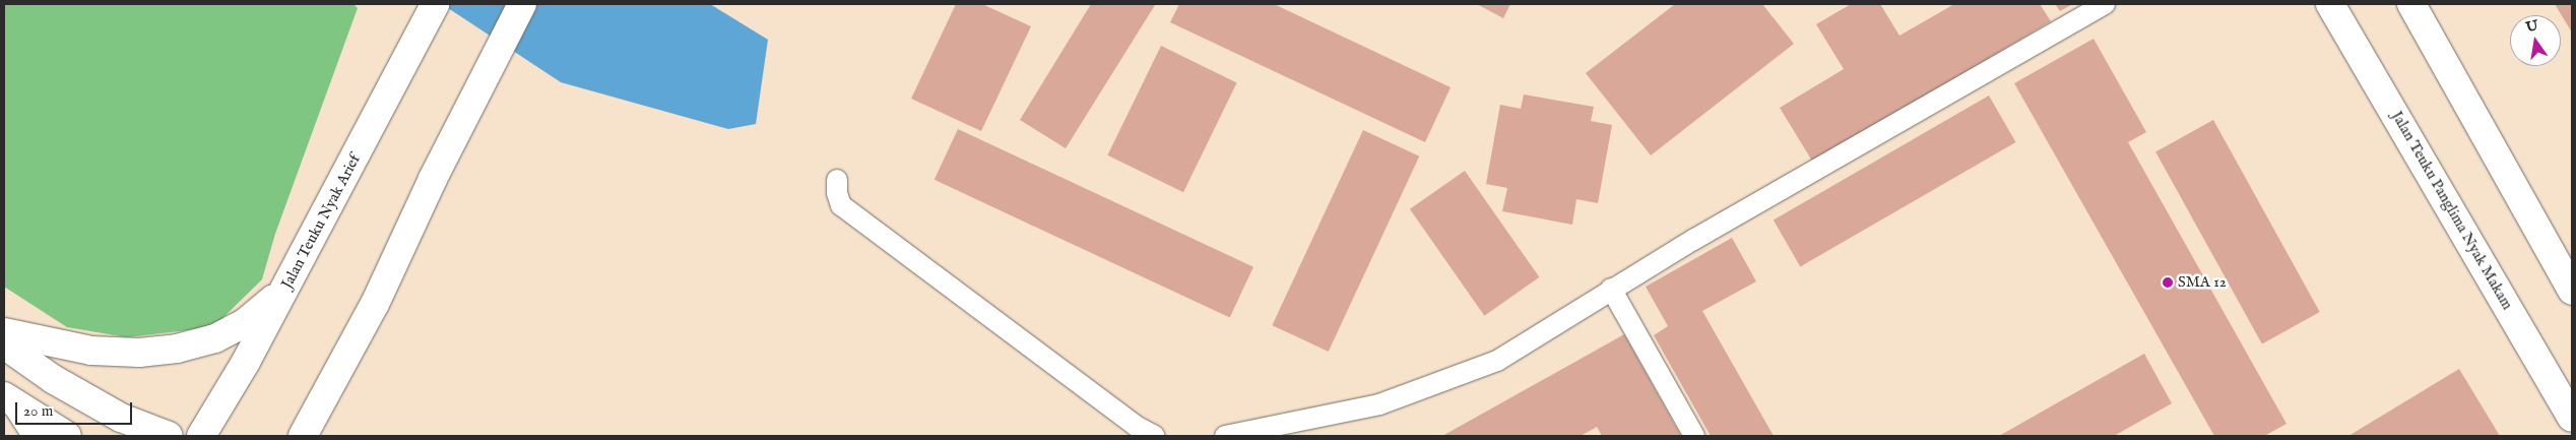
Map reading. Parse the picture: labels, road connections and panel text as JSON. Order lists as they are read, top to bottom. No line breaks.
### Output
{"streets":{"main road":["Jalan Teuku Panglima Nyak Makam","Jalan Teuku Nyak Arief"]},"places":["SMA 12"],"scale_bar":"20 m","north":"top"}
